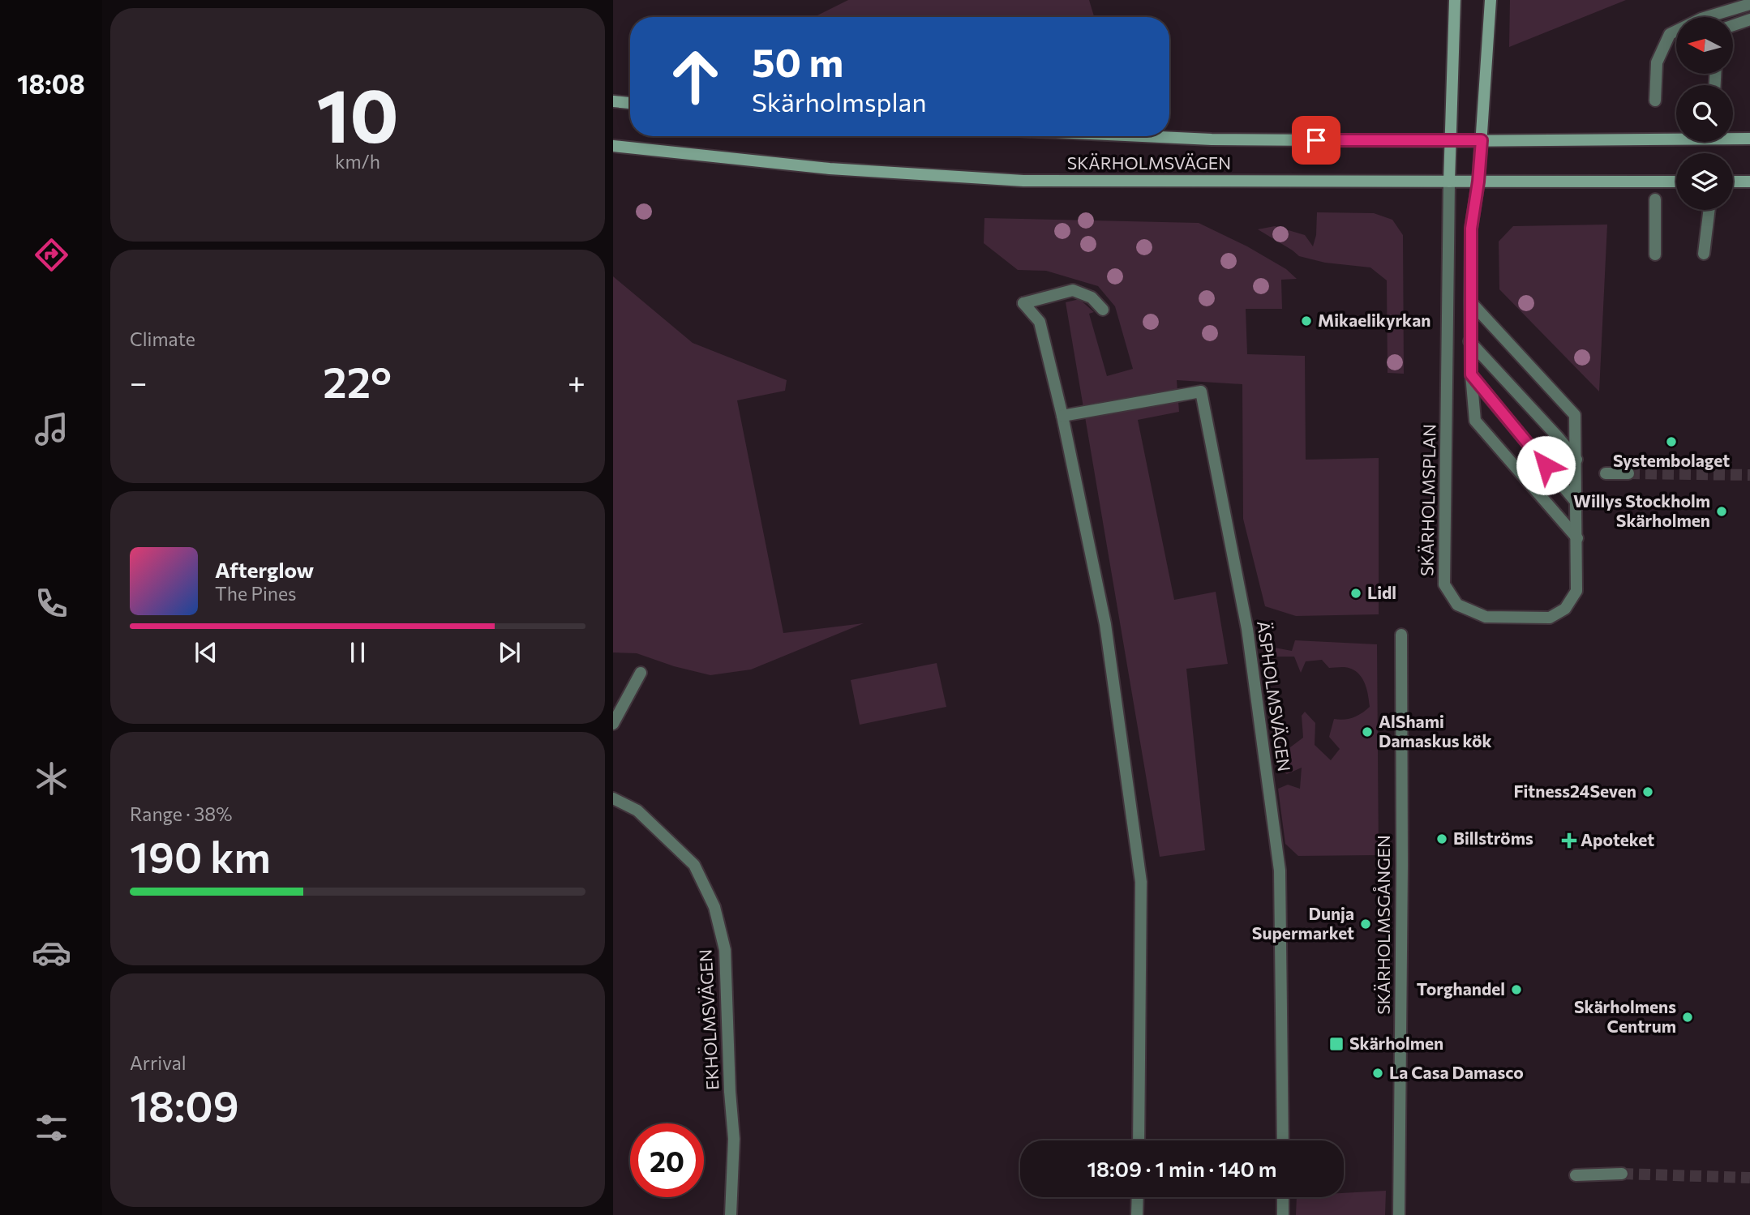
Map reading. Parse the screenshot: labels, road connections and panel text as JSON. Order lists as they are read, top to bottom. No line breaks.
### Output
{"streets":{"main road":["SKÄRHOLMSVÄGEN"],"street":["SKÄRHOLMSPLAN","ÄSPHOLMSVÄGEN","SKÄRHOLMSGÅNGEN","EKHOLMSVÄGEN"]},"crossings":[["SKÄRHOLMSVÄGEN","SKÄRHOLMSPLAN"]],"places":{"other":["Mikaelikyrkan","Systembolaget","Willys Stockholm Skärholmen","Lidl","AlShami Damaskus kök","Fitness24Seven","Billströms","Dunja Supermarket","Torghandel","Skärholmens Centrum","La Casa Damasco"],"health":["Apoteket"],"transit":["Skärholmen"]},"north":"left","page":{"tabs":"18:08","tile":[["10","km/h"],"Climate",["Range · 38%","190 km"],["Arrival","18:09"]],"turn":["50 m","Skärholmsplan"],"heat":["−","22°","+"],"song":["Afterglow","The Pines"],"limit":"20","trip":"18:09 · 1 min · 140 m"}}
